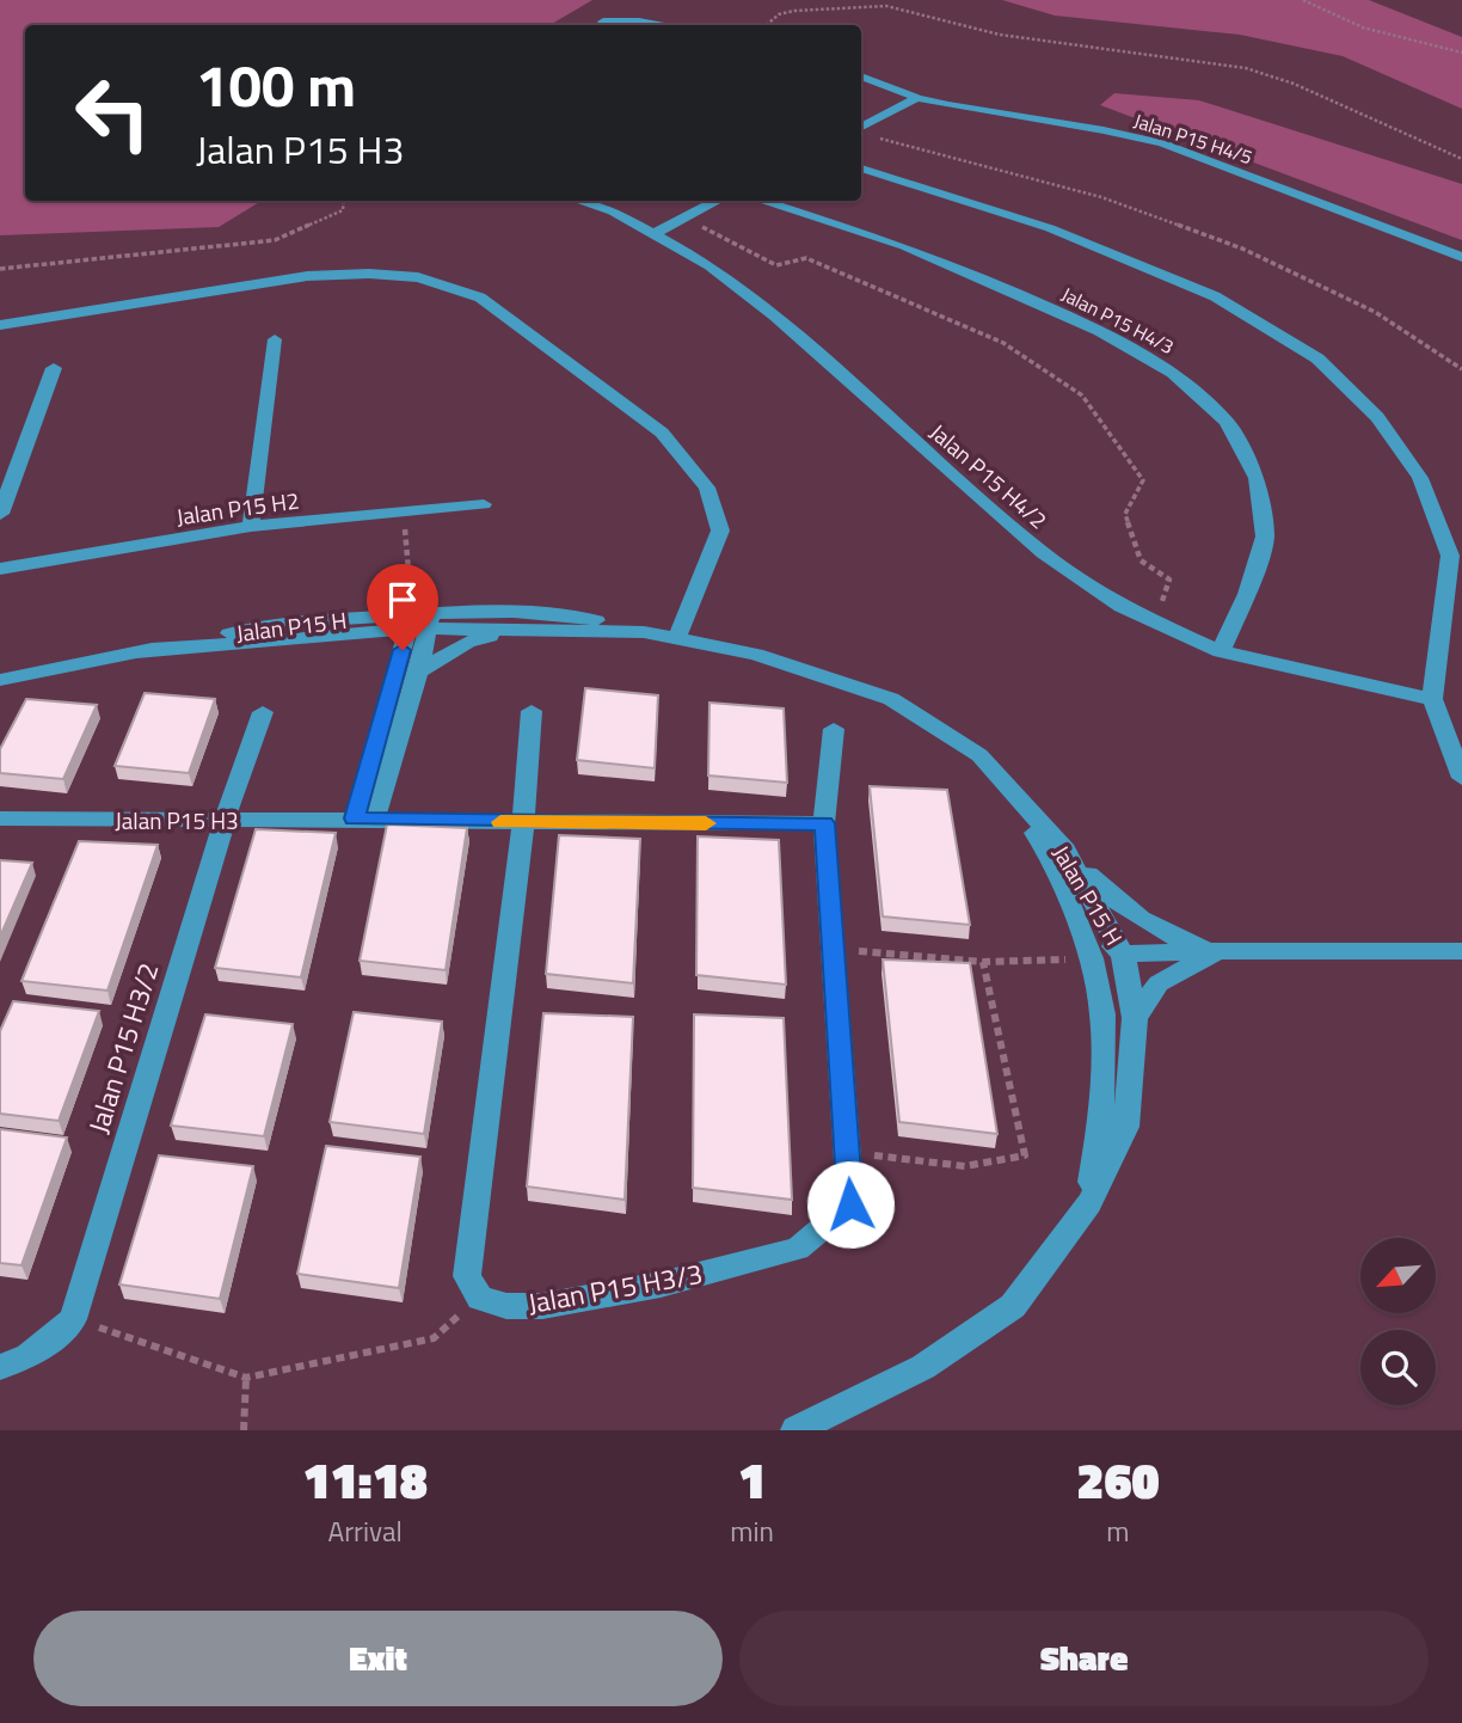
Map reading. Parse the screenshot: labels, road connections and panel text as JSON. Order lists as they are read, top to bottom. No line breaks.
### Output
{"streets":{"street":["Jalan P15 H4/5","Jalan P15 H4/3","Jalan P15 H4/2","Jalan P15 H2","Jalan P15 H","Jalan P15 H3","Jalan P15 H3/2","Jalan P15 H3/3"]},"crossings":[["Jalan P15 H4/3","Jalan P15 H4/2"],["Jalan P15 H3","Jalan P15 H3/2"],["Jalan P15 H3","Jalan P15 H3/3"]],"north":"bottom left","page":{"turn":["100 m","Jalan P15 H3"],"eta":["11:18","Arrival","1","min","260","m"],"buttons":["Exit","Share"]}}
